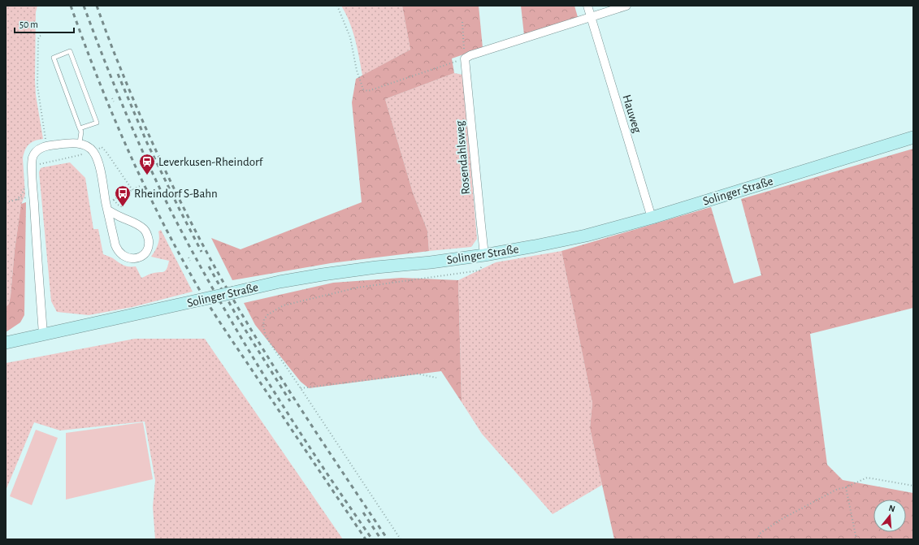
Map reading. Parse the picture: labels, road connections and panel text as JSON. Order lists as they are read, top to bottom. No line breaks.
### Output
{"streets":{"main road":["Solinger Straße"],"street":["Hauweg","Rosendahlsweg"]},"crossings":[["Hauweg","Solinger Straße"],["Rosendahlsweg","Solinger Straße"]],"places":{"station":["Leverkusen-Rheindorf"],"bus stop":["Rheindorf S-Bahn"]},"scale_bar":"50 m","north":"top"}
